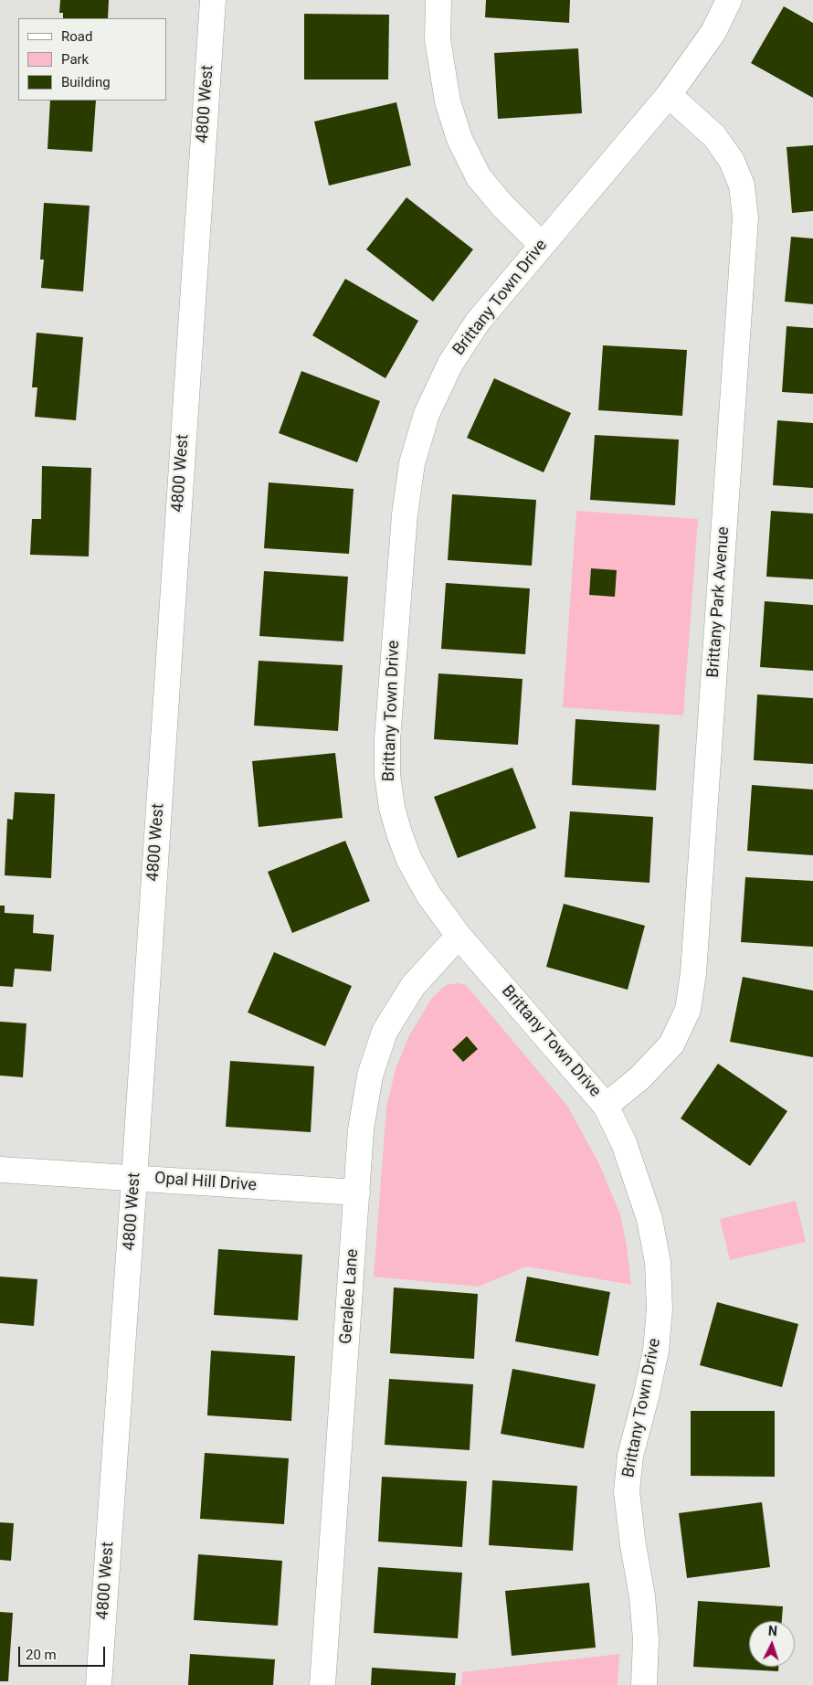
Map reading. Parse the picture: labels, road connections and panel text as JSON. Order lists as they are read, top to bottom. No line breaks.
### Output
{"streets":{"street":["4800 West","Brittany Town Drive","Brittany Park Avenue","Opal Hill Drive","Geralee Lane"]},"crossings":[["4800 West","Opal Hill Drive"],["Brittany Town Drive","Brittany Park Avenue"],["Brittany Town Drive","Geralee Lane"],["Opal Hill Drive","Geralee Lane"]],"legend":["Road","Park","Building"],"scale_bar":"20 m","north":"top"}
